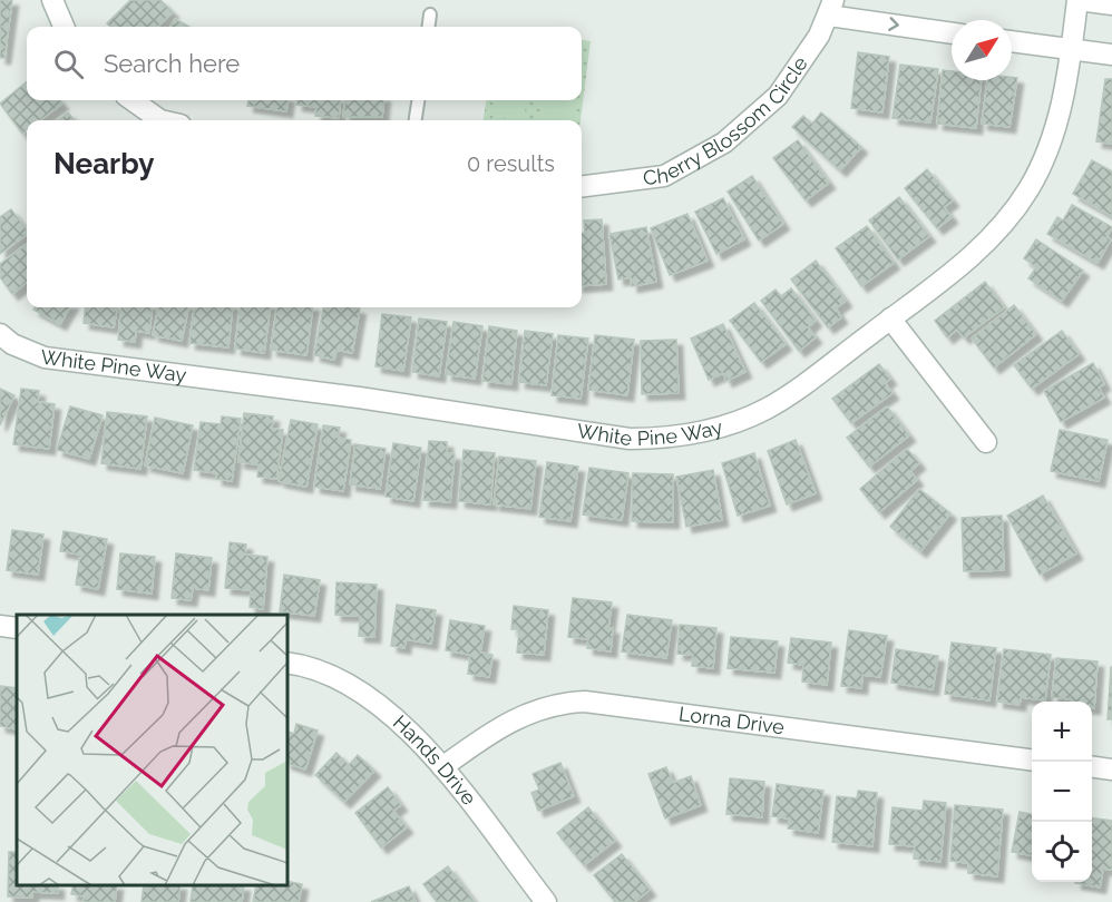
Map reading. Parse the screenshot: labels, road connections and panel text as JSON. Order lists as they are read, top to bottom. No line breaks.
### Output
{"streets":{"street":["Cherry Blossom Circle","White Pine Way","Lorna Drive","Hands Drive"]},"crossings":[["Lorna Drive","Hands Drive"]],"north":"top right","page":{"search":"Search here","heading":["Nearby","0 results"],"map_buttons":["+","−"]}}
